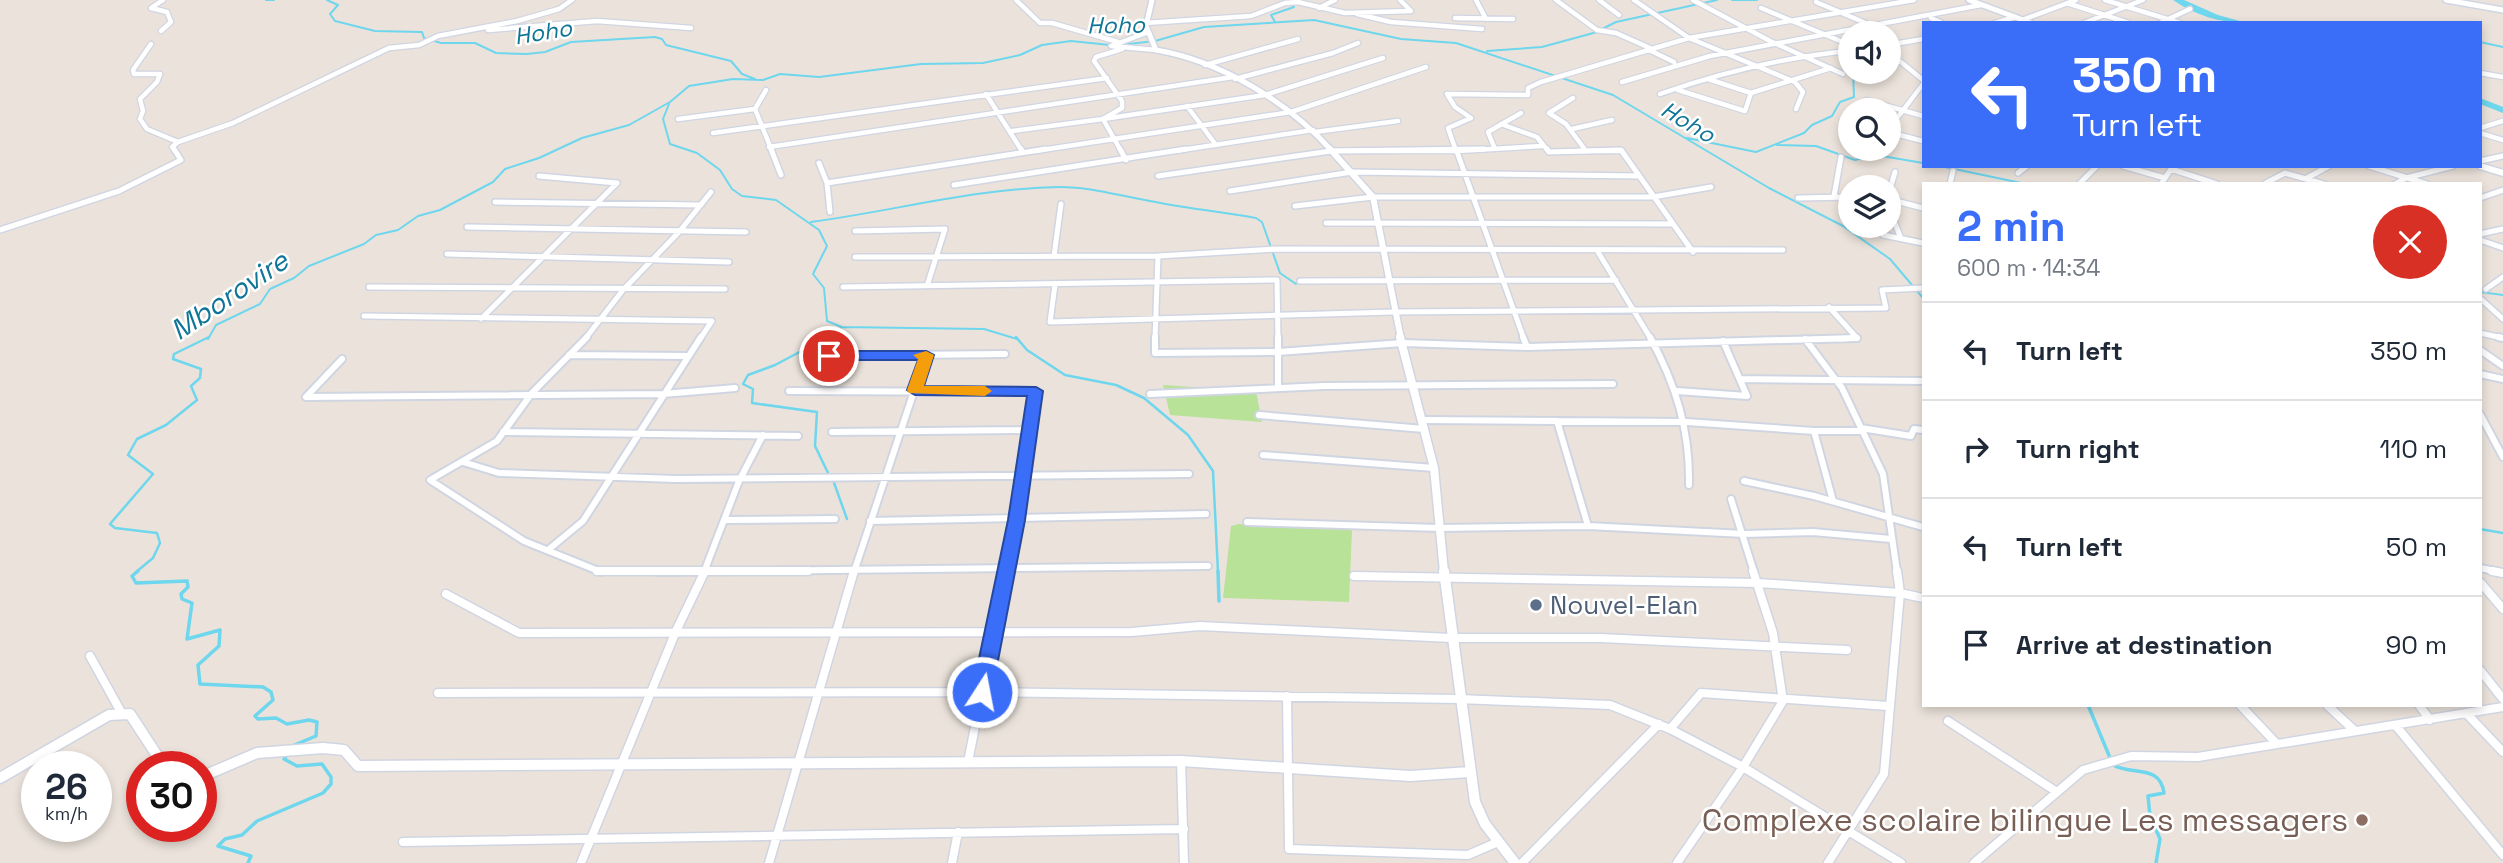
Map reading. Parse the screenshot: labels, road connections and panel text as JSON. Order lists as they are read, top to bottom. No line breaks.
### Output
{"water":["Hoho","Mborovire"],"places":["Nouvel-Elan","Complexe scolaire bilingue Les messagers"],"page":{"turn":["350 m","Turn left"],"heading":["2 min","600 m · 14:34"],"list":[{"name":"Turn left","value":"350 m"},{"name":"Turn right","value":"110 m"},{"name":"Turn left","value":"50 m"},{"name":"Arrive at destination","value":"90 m"}],"speed":"26 km/h","limit":"30"}}
